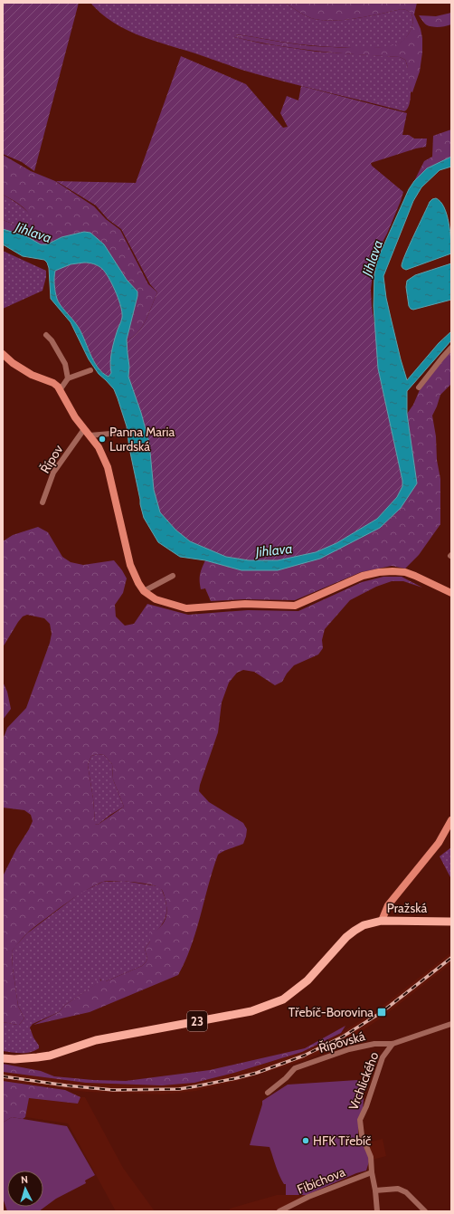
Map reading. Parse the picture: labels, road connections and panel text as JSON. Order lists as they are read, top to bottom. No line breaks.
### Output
{"streets":{"main road":["Pražská","23"],"street":["Řípov","Řípovská","Vrchlického","Fibichova"]},"crossings":[["Řípovská","Vrchlického"],["Vrchlického","Fibichova"]],"water":["Jihlava"],"places":{"other":["Panna Maria Lurdská","HFK Třebíč"],"transit":["Třebíč-Borovina"]},"north":"top"}
